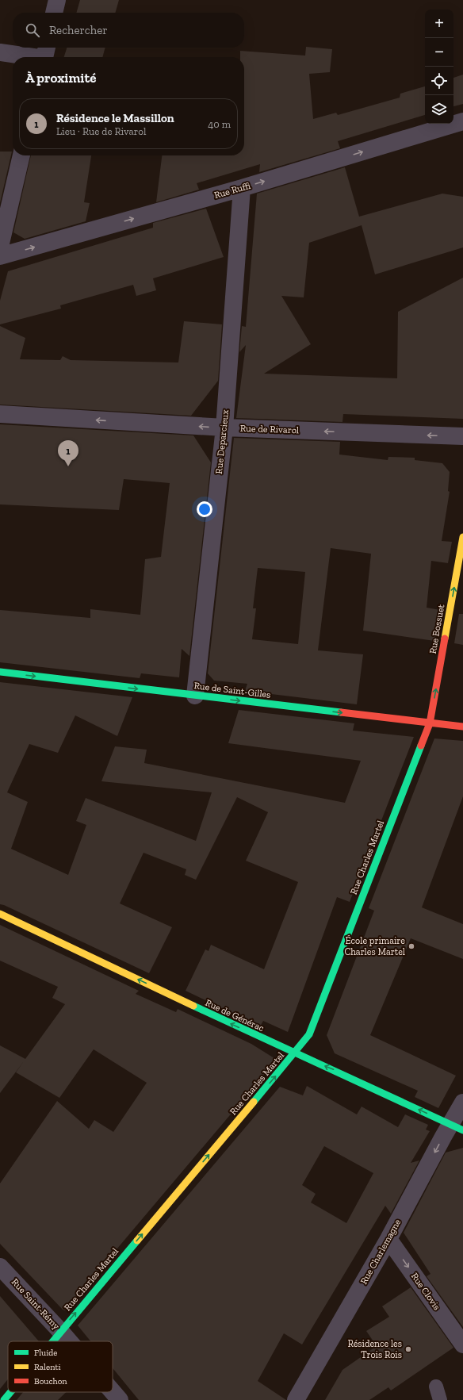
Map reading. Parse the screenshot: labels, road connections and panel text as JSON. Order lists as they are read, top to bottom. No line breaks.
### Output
{"streets":{"street":["Rue Ruffi","Rue de Rivarol","Rue Deparcieux","Rue Bossuet","Rue de Saint-Gilles","Rue Charles Martel","Rue de Générac","Rue Charlemagne","Rue Clovis","Rue Saint-Rémy"]},"crossings":[["Rue Ruffi","Rue Deparcieux"],["Rue de Rivarol","Rue Deparcieux"],["Rue Deparcieux","Rue de Saint-Gilles"],["Rue Bossuet","Rue de Saint-Gilles"],["Rue Bossuet","Rue Charles Martel"],["Rue de Saint-Gilles","Rue Charles Martel"],["Rue Charles Martel","Rue de Générac"],["Rue Charles Martel","Rue Saint-Rémy"],["Rue de Générac","Rue Charlemagne"],["Rue Charlemagne","Rue Clovis"]],"one_way":["Rue Ruffi","Rue de Rivarol","Rue Bossuet","Rue de Saint-Gilles","Rue Charles Martel","Rue de Générac","Rue Charlemagne","Rue Clovis"],"places":["École primaire Charles Martel","Résidence les Trois Rois"],"legend":["Fluide","Ralenti","Bouchon"],"page":{"map_buttons":["+","−"],"search":"Rechercher","heading":"À proximité","list":[{"mark":"1","name":"Résidence le Massillon","note":"Lieu · Rue de Rivarol","value":"40 m"}],"pins":"1"}}
